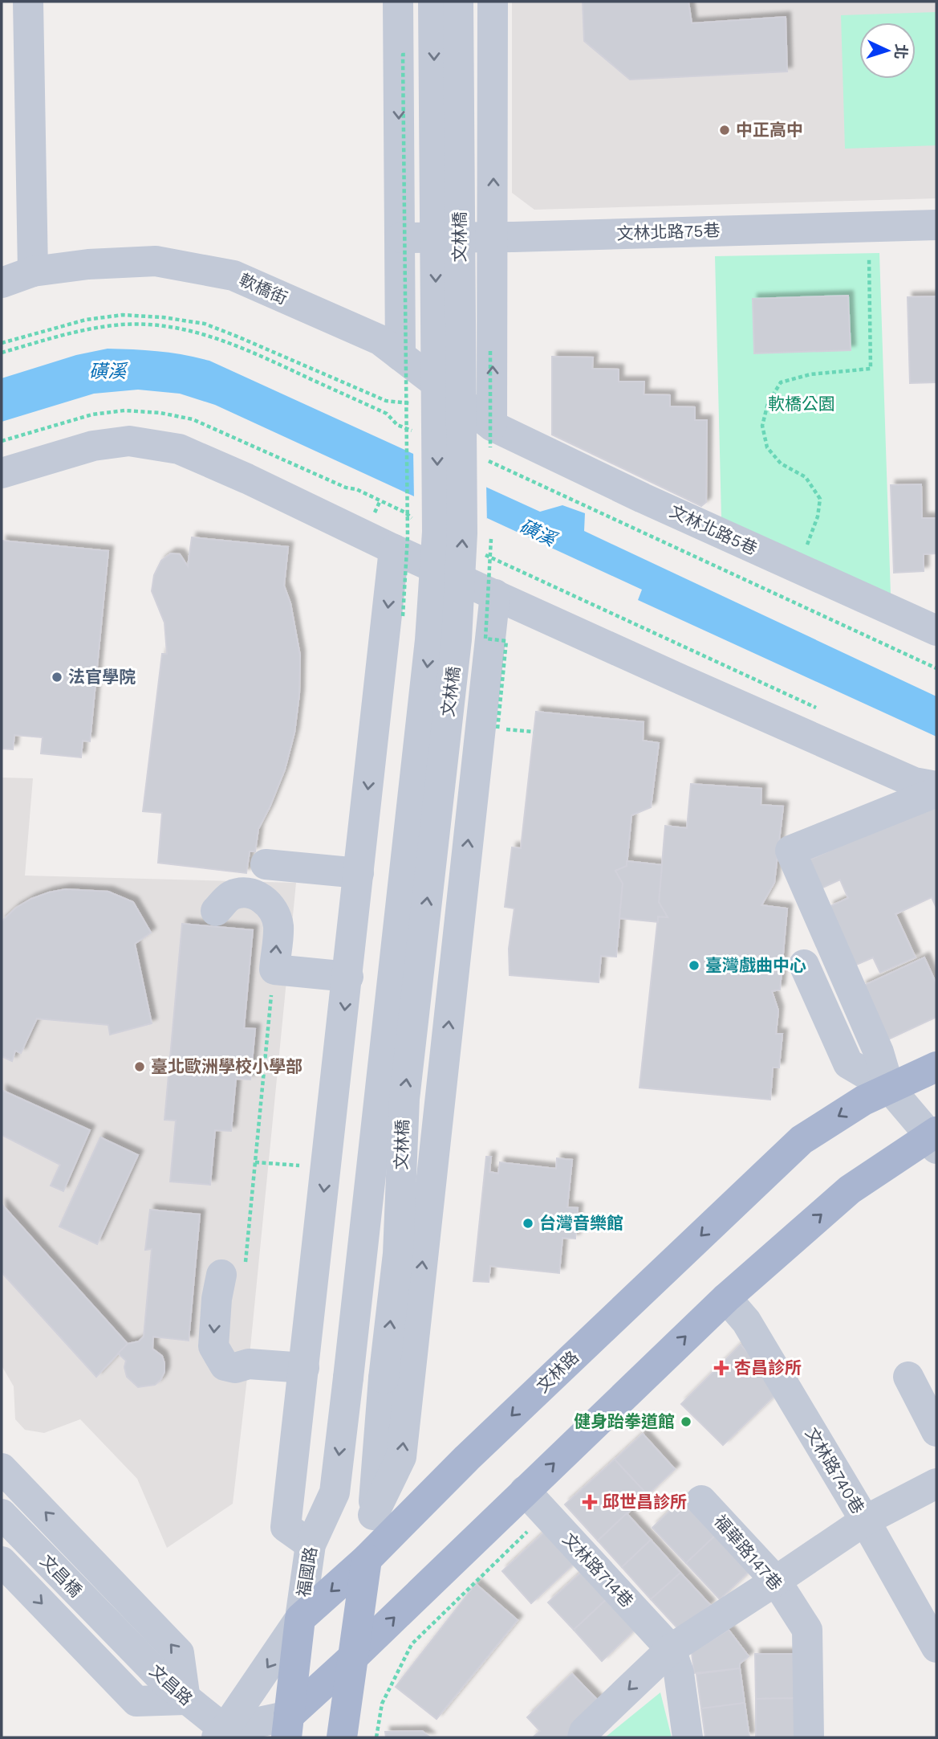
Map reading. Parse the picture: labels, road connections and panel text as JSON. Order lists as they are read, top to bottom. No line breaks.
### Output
{"streets":{"main road":["文林路","福國路"],"street":["文林北路75巷","文林橋","軟橋街","文林北路5巷","文林路740巷","福華路147巷","文林路714巷","文昌橋","文昌路"]},"crossings":[["文林橋","福國路"],["軟橋街","文林北路5巷"],["文林路","福國路"],["文林路","文昌路"],["文昌橋","文昌路"]],"water":["磺溪"],"parks":["軟橋公園"],"places":{"other":["中正高中","法官學院","臺灣戲曲中心","臺北歐洲學校小學部","台灣音樂館","健身跆拳道館"],"health":["杏昌診所","邱世昌診所"]},"north":"right"}
